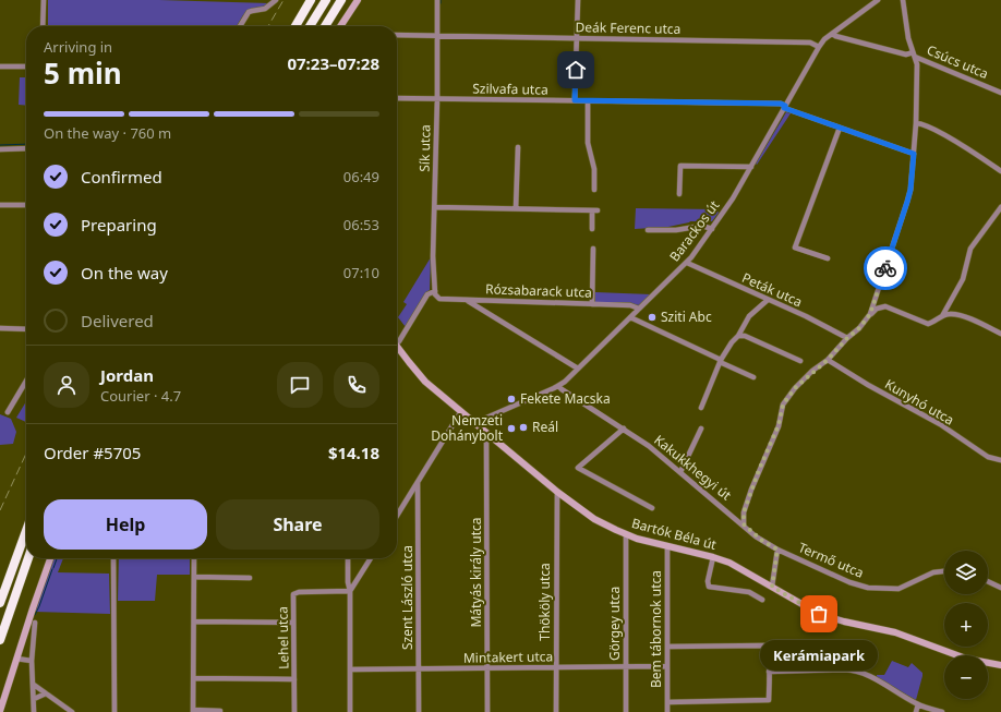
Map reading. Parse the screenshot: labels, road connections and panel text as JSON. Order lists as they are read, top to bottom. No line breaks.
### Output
{"streets":{"street":["Deák Ferenc utca","Csúcs utca","Szilvafa utca","Sík utca","Barackos út","Peták utca","Rózsabarack utca","Kunyhó utca","Kakukkhegyi út","Bartók Béla út","Termő utca","Mátyás király utca","Szent László utca","Thököly utca","Görgey utca","Bem tábornok utca","Lehel utca","Mintakert utca"]},"crossings":[["Deák Ferenc utca","Sík utca"],["Deák Ferenc utca","Barackos út"],["Csúcs utca","Barackos út"],["Szilvafa utca","Sík utca"],["Szilvafa utca","Barackos út"],["Sík utca","Rózsabarack utca"],["Barackos út","Peták utca"],["Barackos út","Rózsabarack utca"],["Barackos út","Kakukkhegyi út"],["Barackos út","Bartók Béla út"],["Kakukkhegyi út","Termő utca"],["Bartók Béla út","Mátyás király utca"],["Bartók Béla út","Thököly utca"],["Bartók Béla út","Görgey utca"],["Bartók Béla út","Bem tábornok utca"],["Mátyás király utca","Mintakert utca"],["Szent László utca","Mintakert utca"],["Thököly utca","Mintakert utca"],["Görgey utca","Mintakert utca"],["Bem tábornok utca","Mintakert utca"]],"places":["Sziti Abc","Fekete Macska","Reál","Nemzeti Dohánybolt","Kerámiapark"],"page":{"heading":["5 min","Arriving in","07:23–07:28"],"panel":["Jordan","Courier · 4.7","Order #5705","$14.18"],"bar":"On the way · 760 m","list":[["Confirmed","06:49"],["Preparing","06:53"],["On the way","07:10"],"Delivered"],"buttons":["Help","Share"],"map_buttons":["+","−"],"bubble":"Kerámiapark"}}
